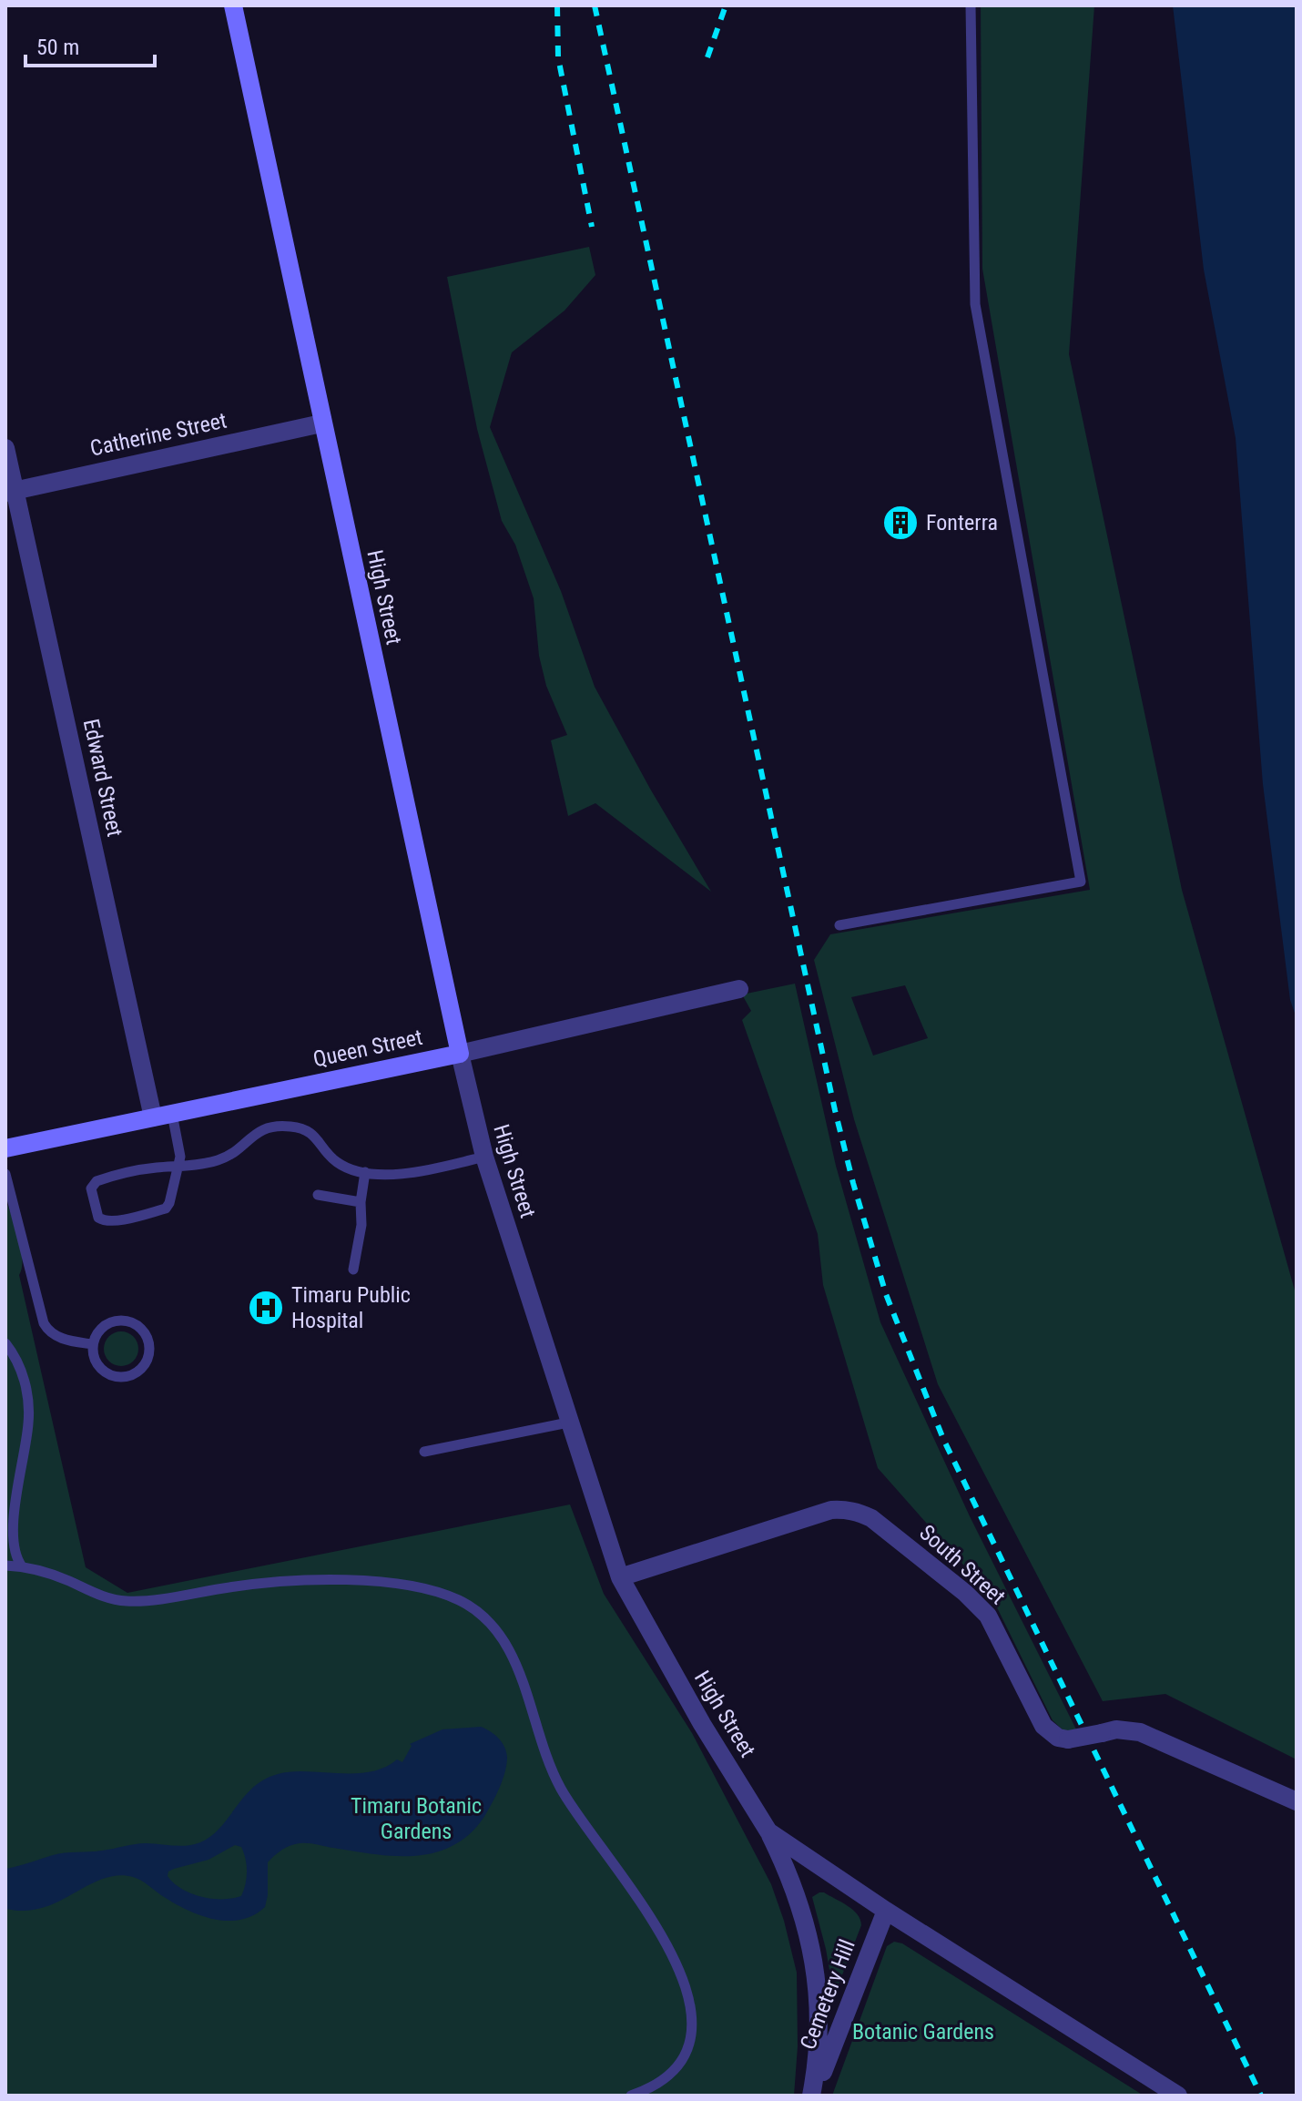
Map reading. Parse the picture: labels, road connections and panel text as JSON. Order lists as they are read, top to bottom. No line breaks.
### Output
{"streets":{"street":["Catherine Street","High Street","Edward Street","Queen Street","South Street","Cemetery Hill"]},"crossings":[["Catherine Street","High Street"],["Catherine Street","Edward Street"],["High Street","Queen Street"],["High Street","South Street"],["High Street","Cemetery Hill"],["Edward Street","Queen Street"]],"parks":["Timaru Botanic Gardens","Botanic Gardens"],"places":{"building":["Fonterra"],"hospital":["Timaru Public Hospital"]},"scale_bar":"50 m"}
